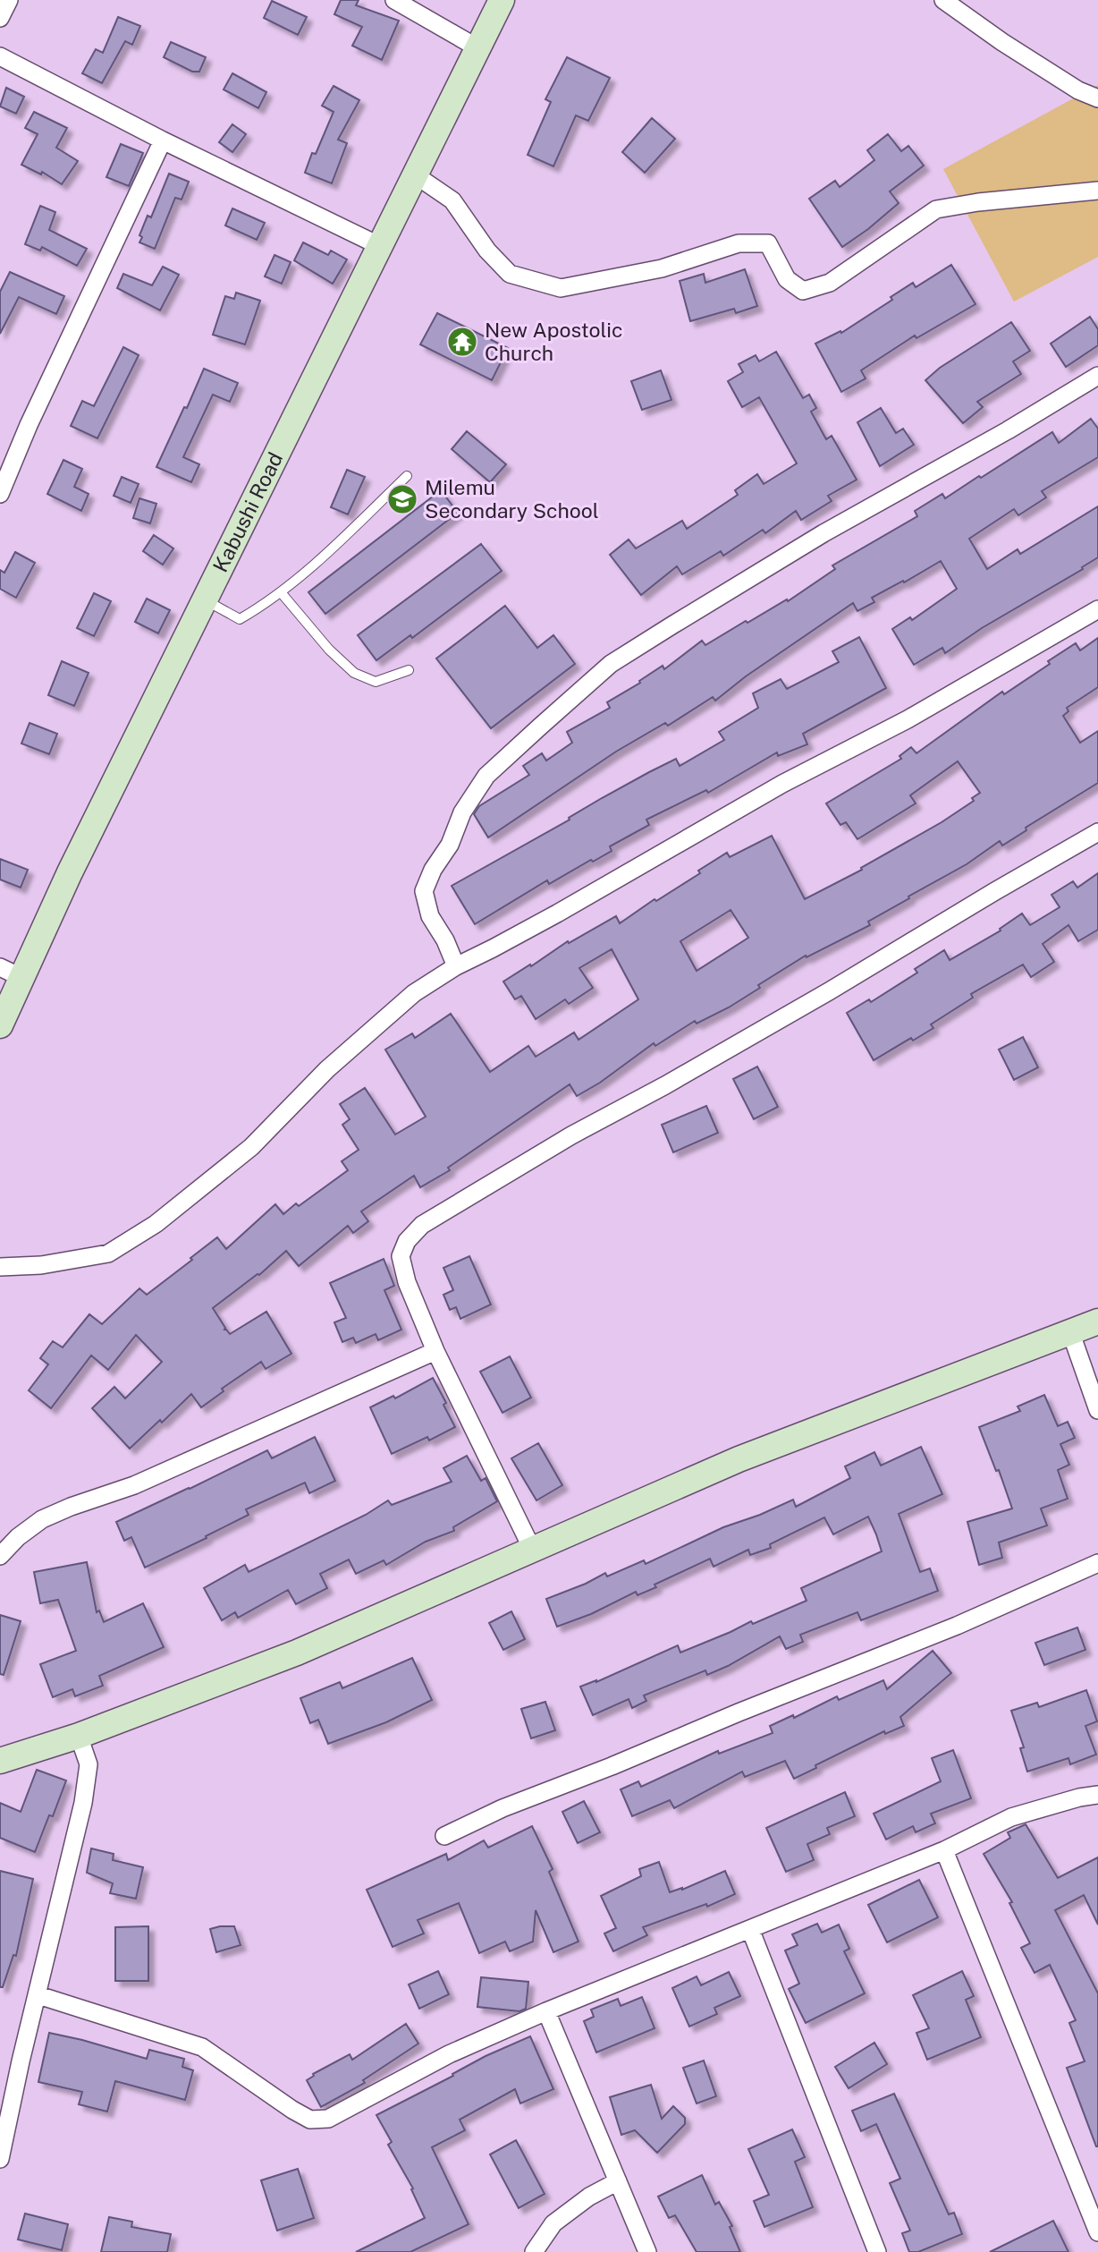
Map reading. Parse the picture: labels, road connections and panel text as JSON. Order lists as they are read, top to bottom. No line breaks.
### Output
{"streets":{"street":["Kabushi Road"]},"places":{"temple":["New Apostolic Church"],"school or university":["Milemu Secondary School"]}}
